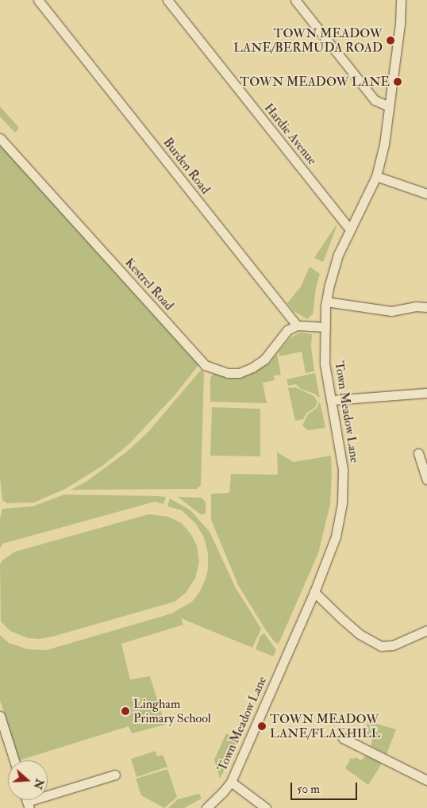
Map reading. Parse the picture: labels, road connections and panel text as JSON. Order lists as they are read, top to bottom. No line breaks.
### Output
{"streets":{"street":["Hardie Avenue","Burden Road","Kestrel Road","Town Meadow Lane"]},"crossings":[["Hardie Avenue","Town Meadow Lane"],["Burden Road","Kestrel Road"]],"places":["TOWN MEADOW LANE/BERMUDA ROAD","TOWN MEADOW LANE","Lingham Primary School","TOWN MEADOW LANE/FLAXHILL"],"scale_bar":"50 m","north":"right"}
